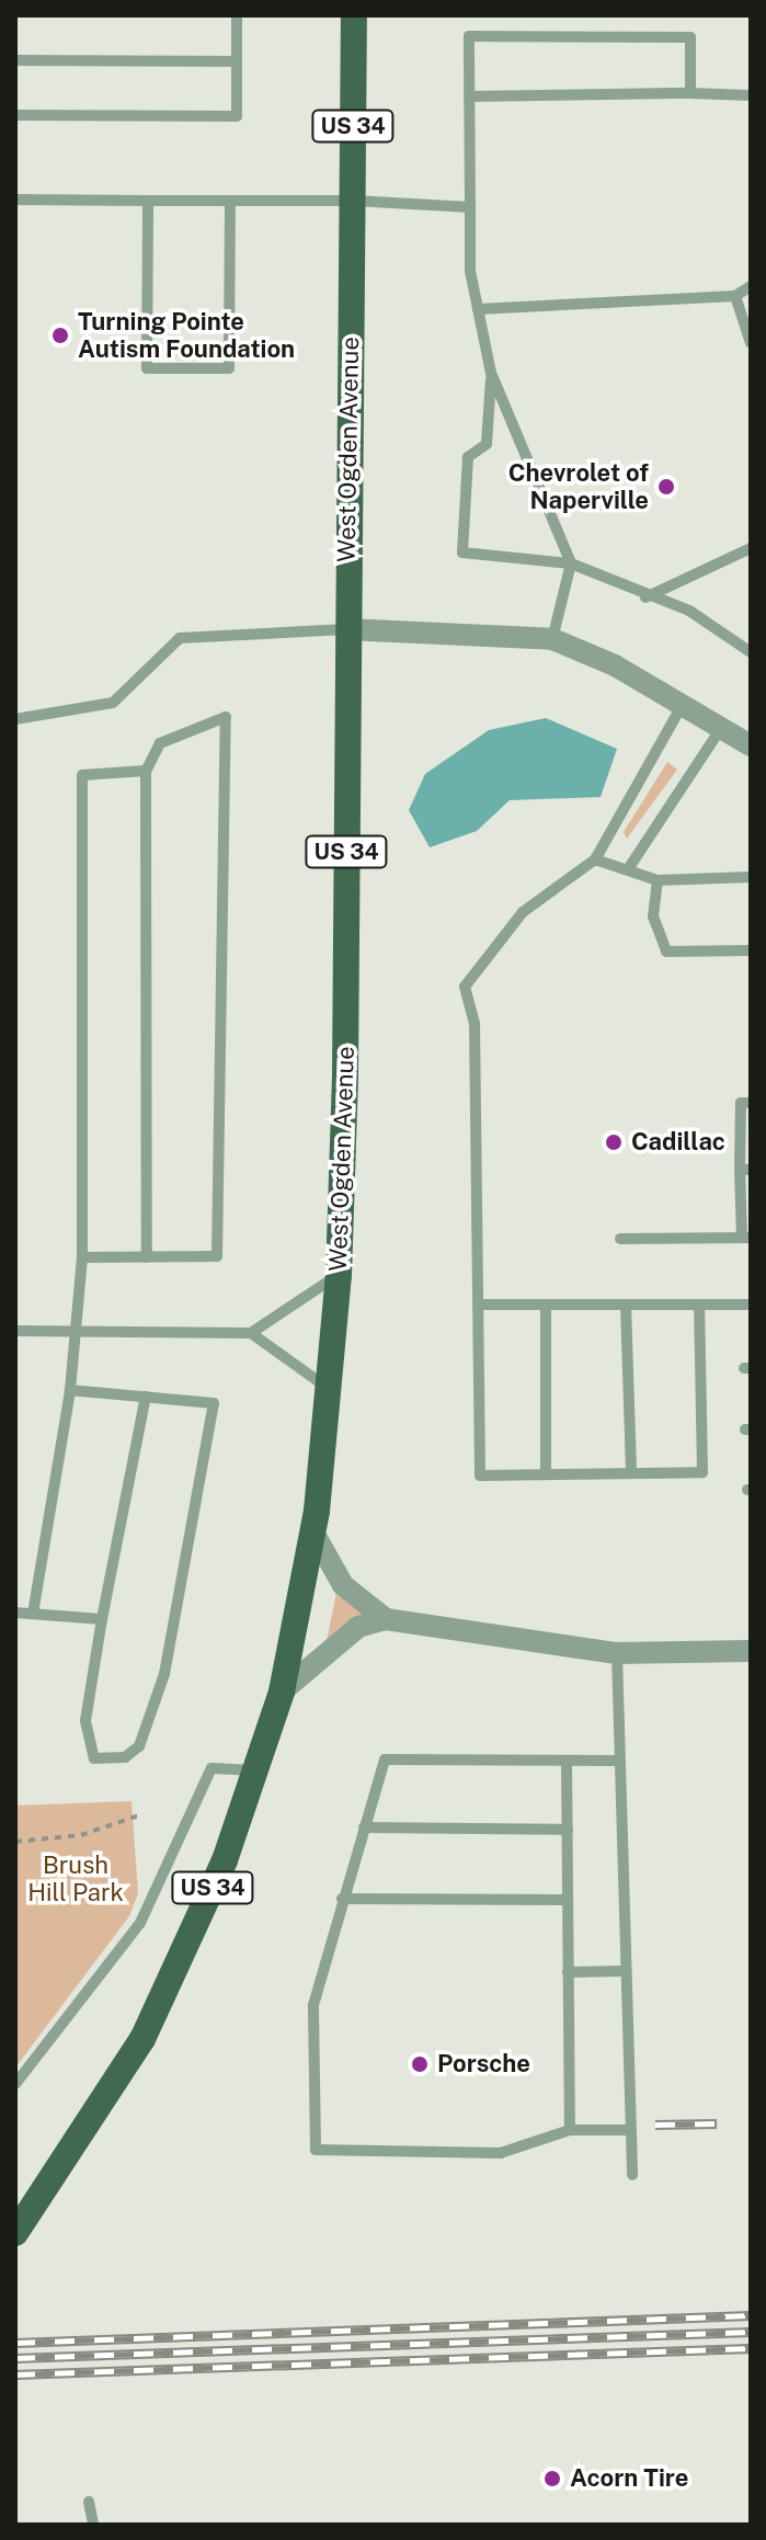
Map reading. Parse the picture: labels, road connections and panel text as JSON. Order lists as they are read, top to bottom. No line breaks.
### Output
{"streets":{"main road":["US 34","West Ogden Avenue"]},"parks":["Brush Hill Park"],"places":["Turning Pointe Autism Foundation","Chevrolet of Naperville","Cadillac","Porsche","Acorn Tire"]}
